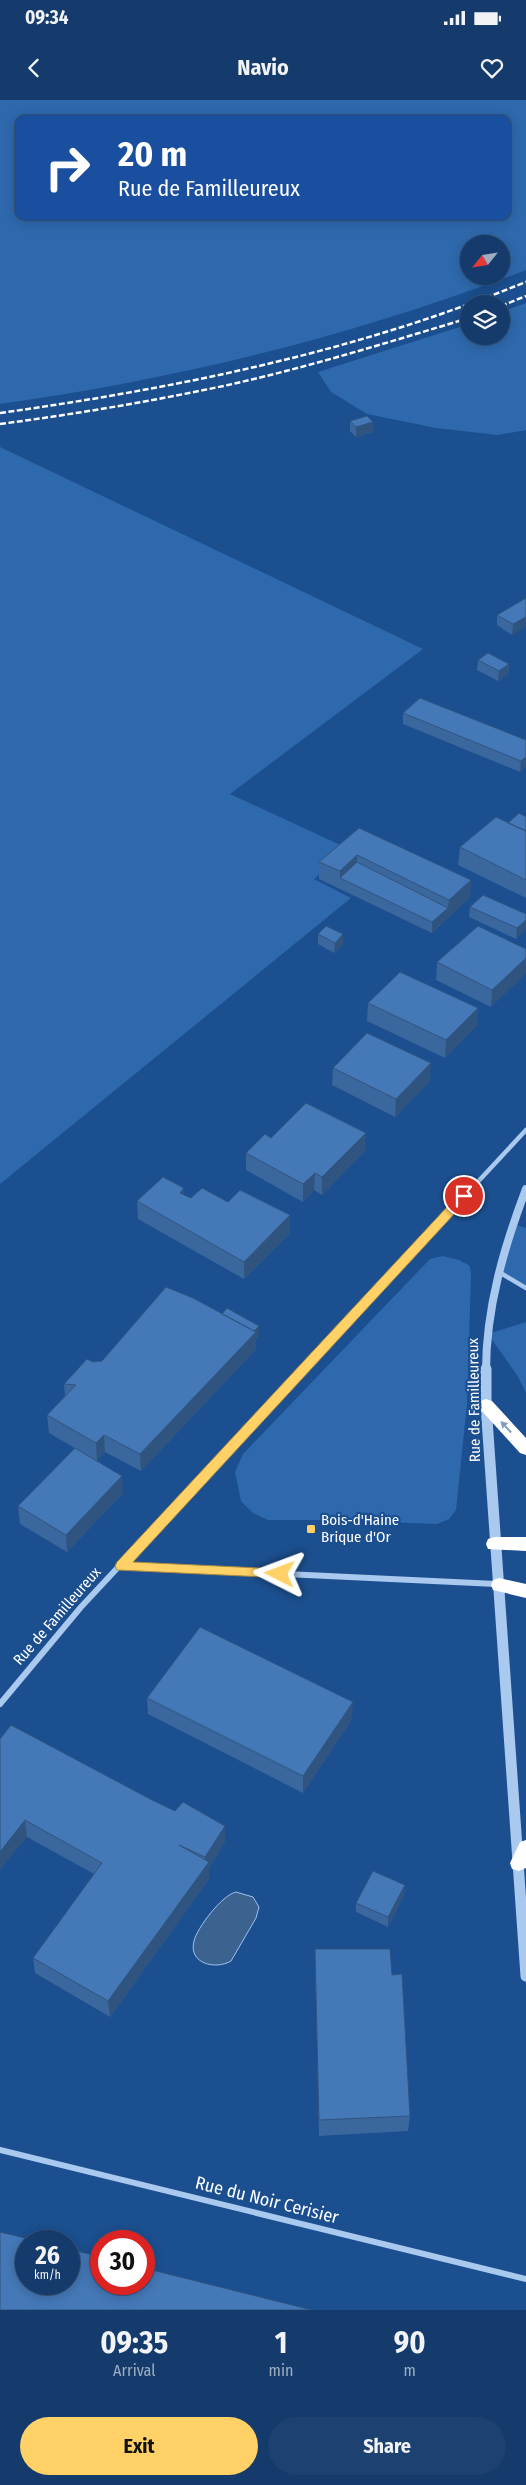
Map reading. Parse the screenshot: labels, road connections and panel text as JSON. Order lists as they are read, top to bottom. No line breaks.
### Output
{"streets":{"street":["Rue de Familleureux","Rue du Noir Cerisier"]},"places":{"transit":["Bois-d'Haine Brique d'Or"]},"north":"bottom left","page":{"status":"09:34","header":"Navio","turn":["20 m","Rue de Familleureux"],"speed":"26 km/h","limit":"30","eta":["09:35","Arrival","1","min","90","m"],"buttons":["Exit","Share"]}}
